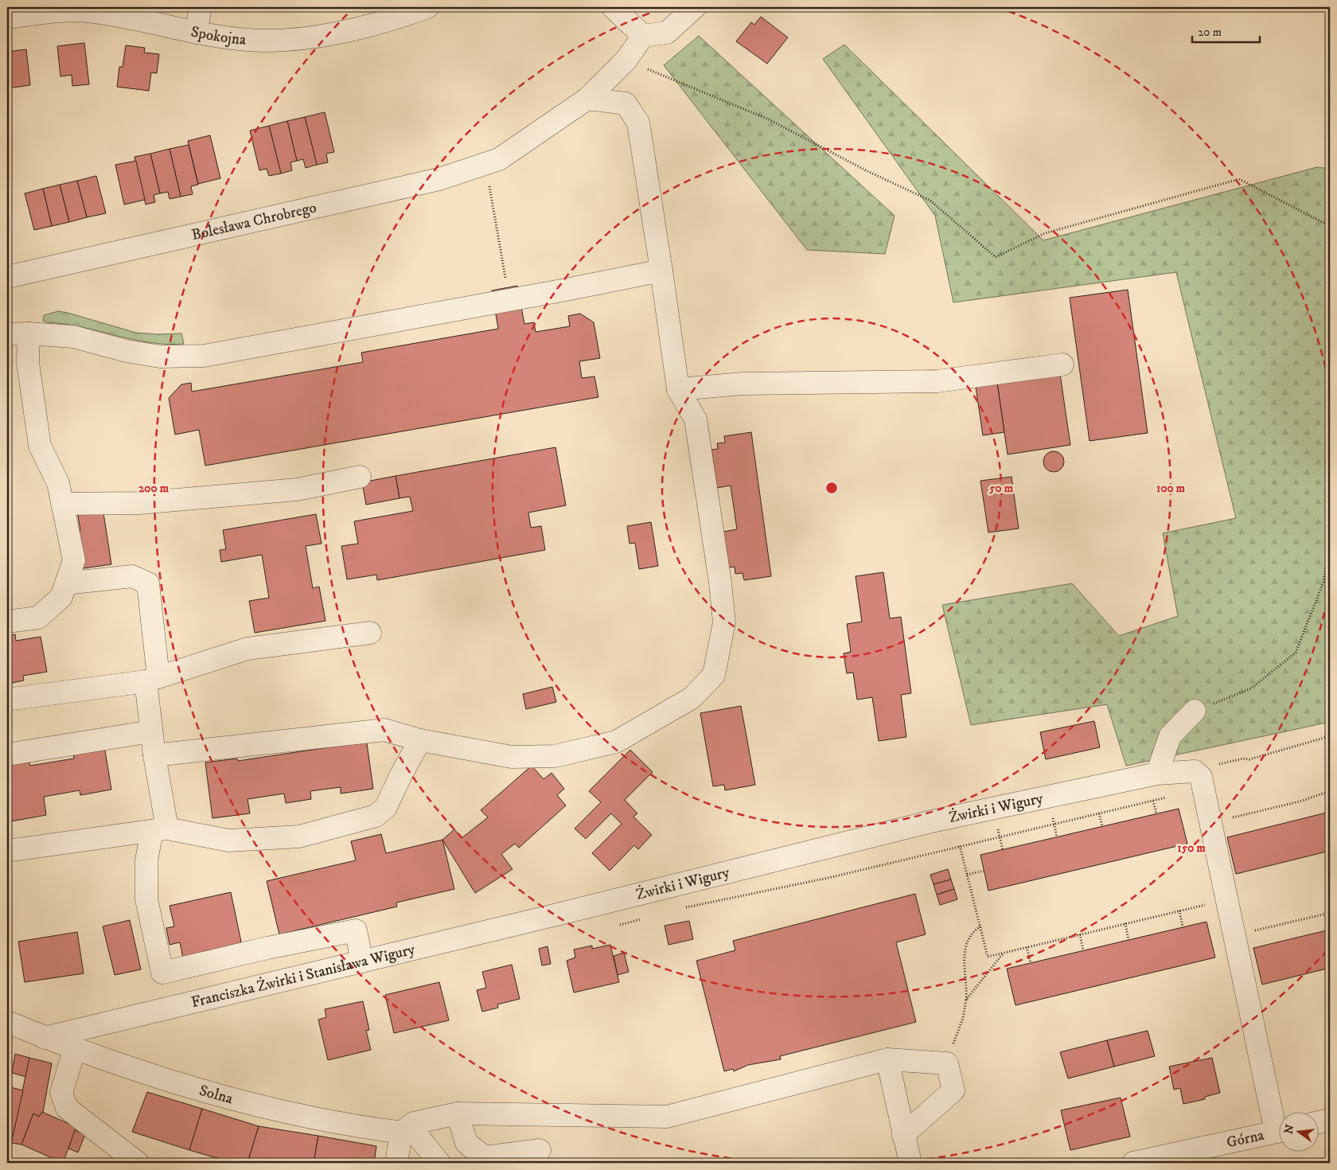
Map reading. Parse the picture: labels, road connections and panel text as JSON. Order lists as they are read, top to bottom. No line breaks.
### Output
{"streets":{"street":["Spokojna","Bolesława Chrobrego","Żwirki i Wigury","Franciszka Żwirki i Stanisława Wigury","Solna","Górna"]},"crossings":[["Żwirki i Wigury","Franciszka Żwirki i Stanisława Wigury"],["Franciszka Żwirki i Stanisława Wigury","Solna"]],"scale_bar":"20 m","north":"left","rings":["50 m","100 m","200 m","150 m"]}
